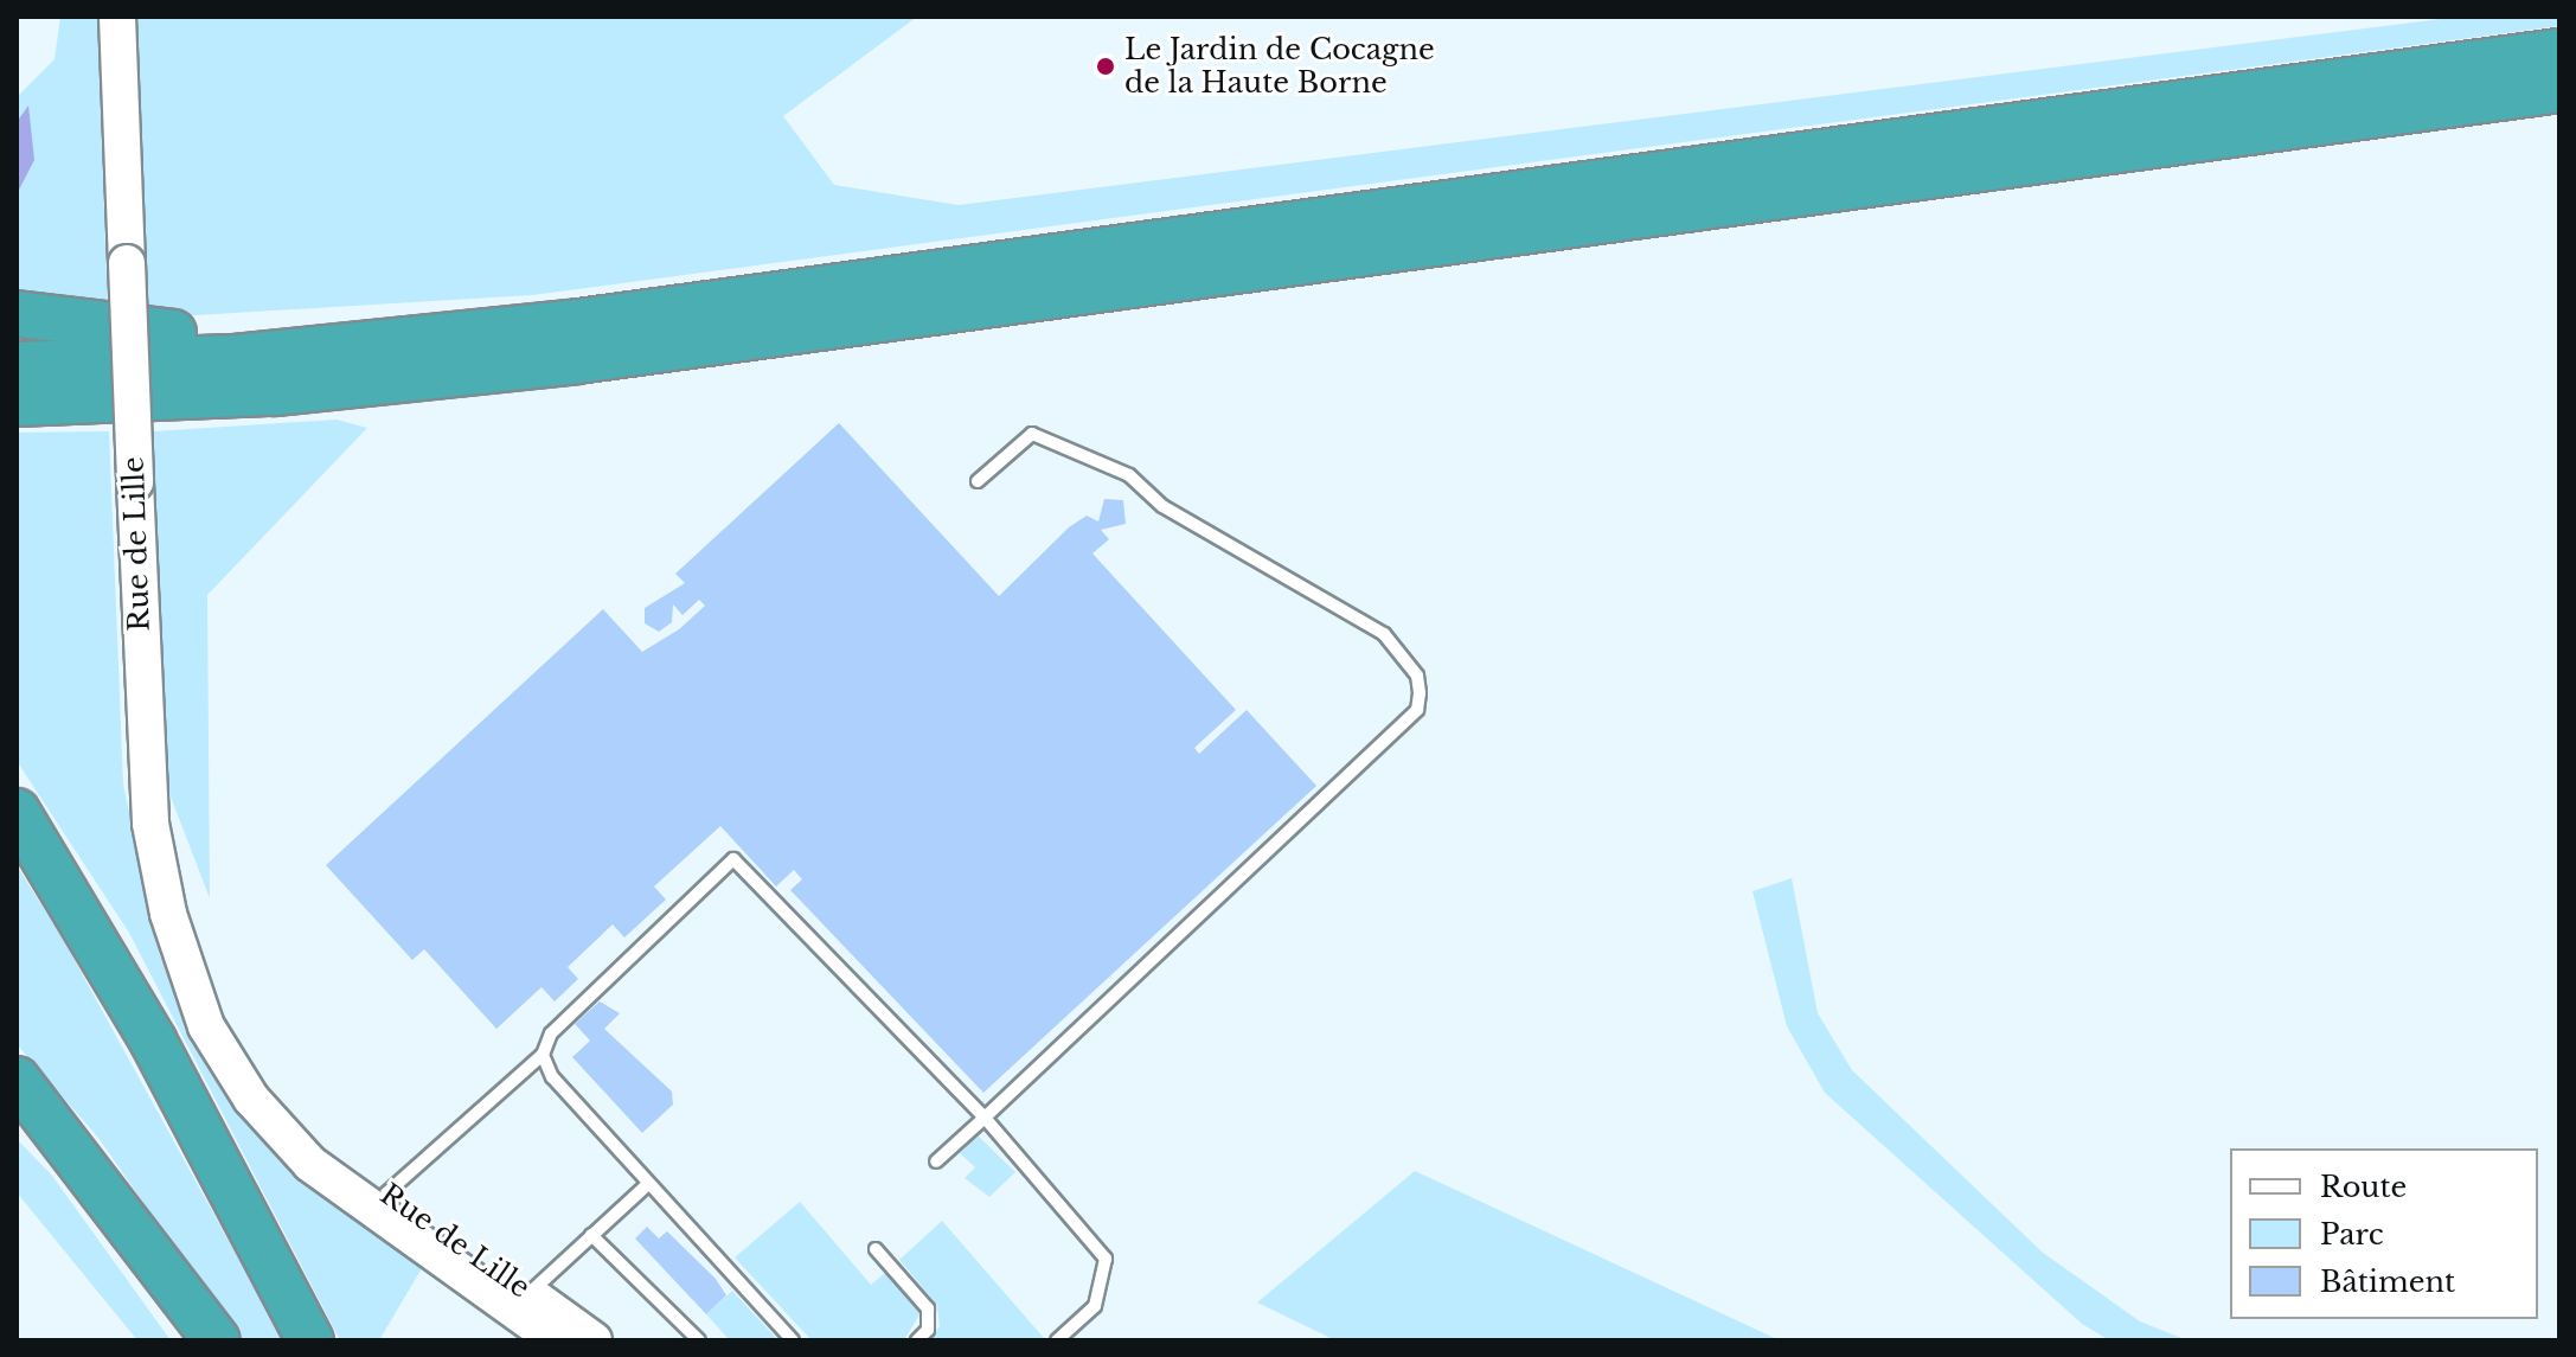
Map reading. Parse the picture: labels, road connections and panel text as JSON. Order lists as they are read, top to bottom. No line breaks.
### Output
{"streets":{"main road":["Rue de Lille"]},"places":["Le Jardin de Cocagne de la Haute Borne"],"legend":["Route","Parc","Bâtiment"]}
